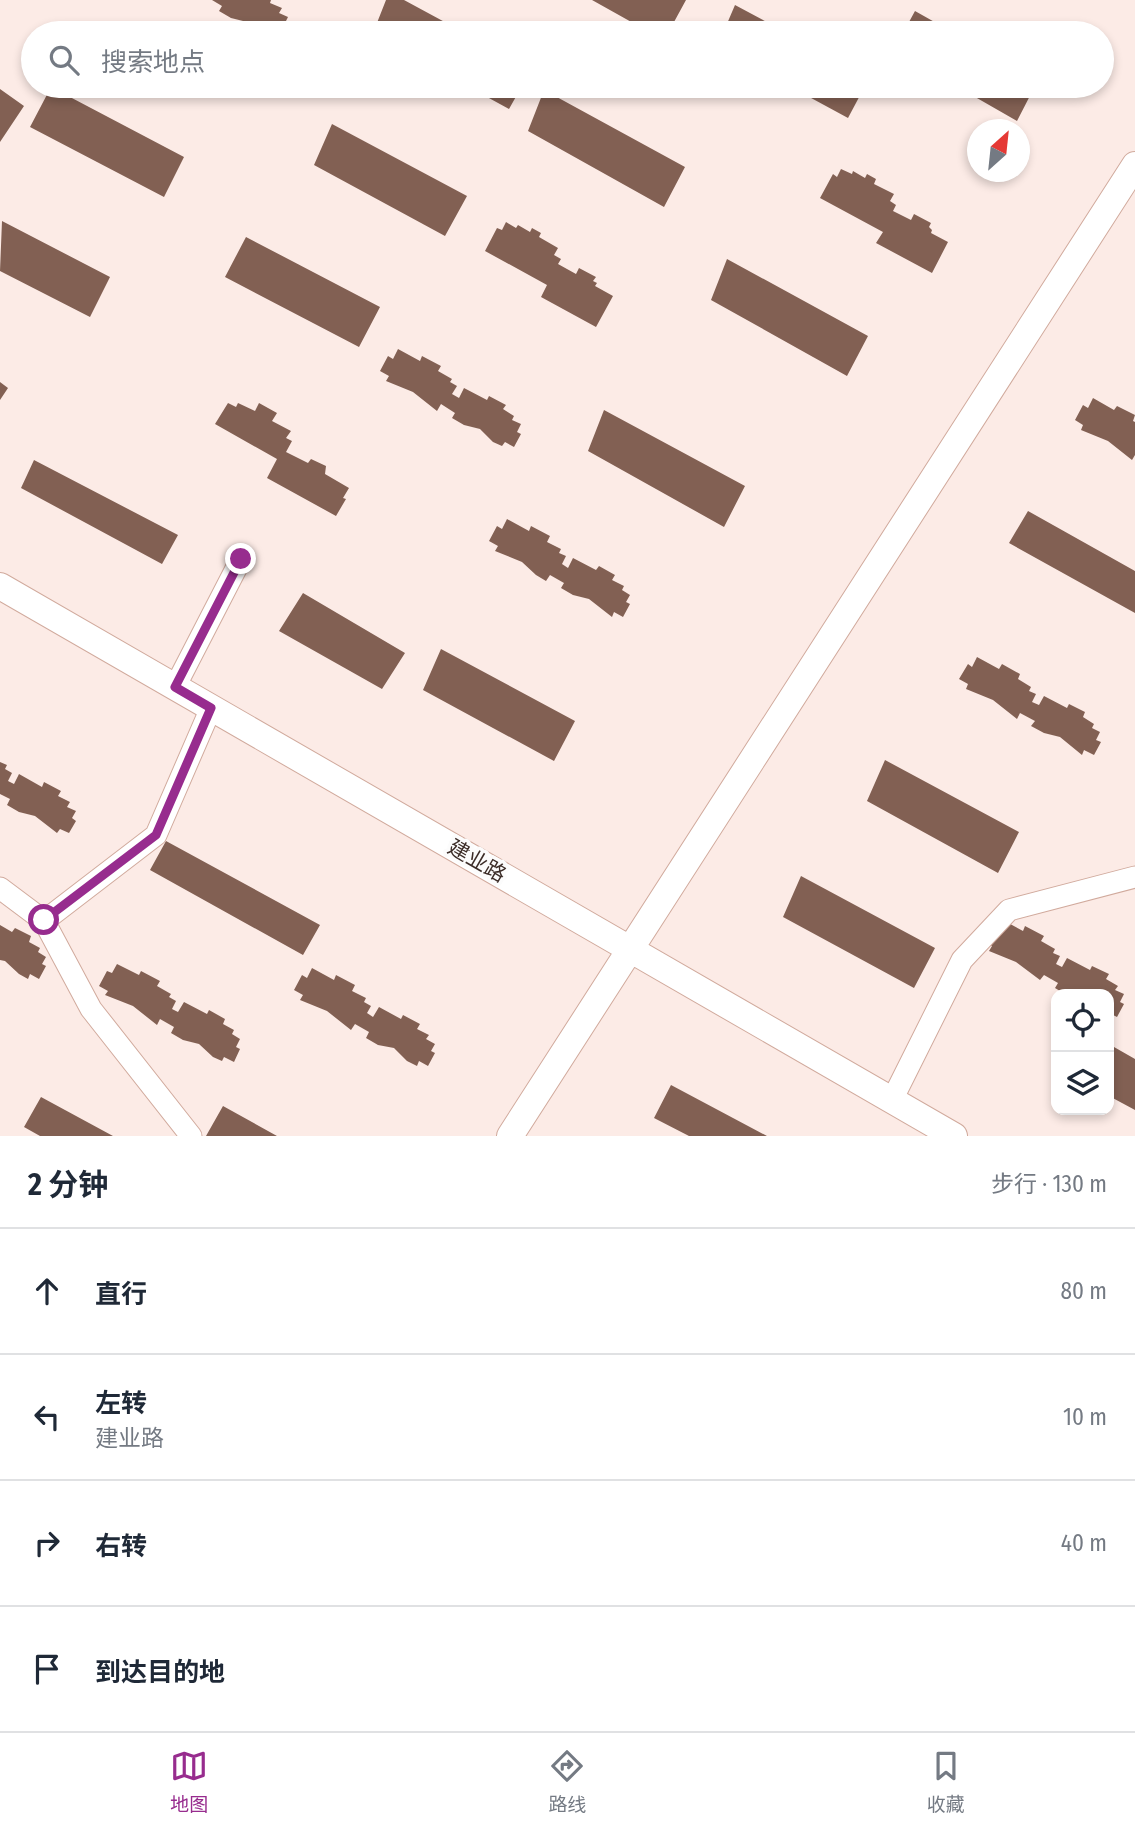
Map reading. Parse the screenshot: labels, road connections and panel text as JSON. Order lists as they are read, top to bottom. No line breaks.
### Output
{"streets":{"street":["建业路"]},"north":"top right","page":{"search":"搜索地点","heading":["2 分钟","步行 · 130 m"],"list":[["直行","80 m"],["左转","建业路","10 m"],["右转","40 m"],"到达目的地"],"nav":["地图","路线","收藏"]}}
